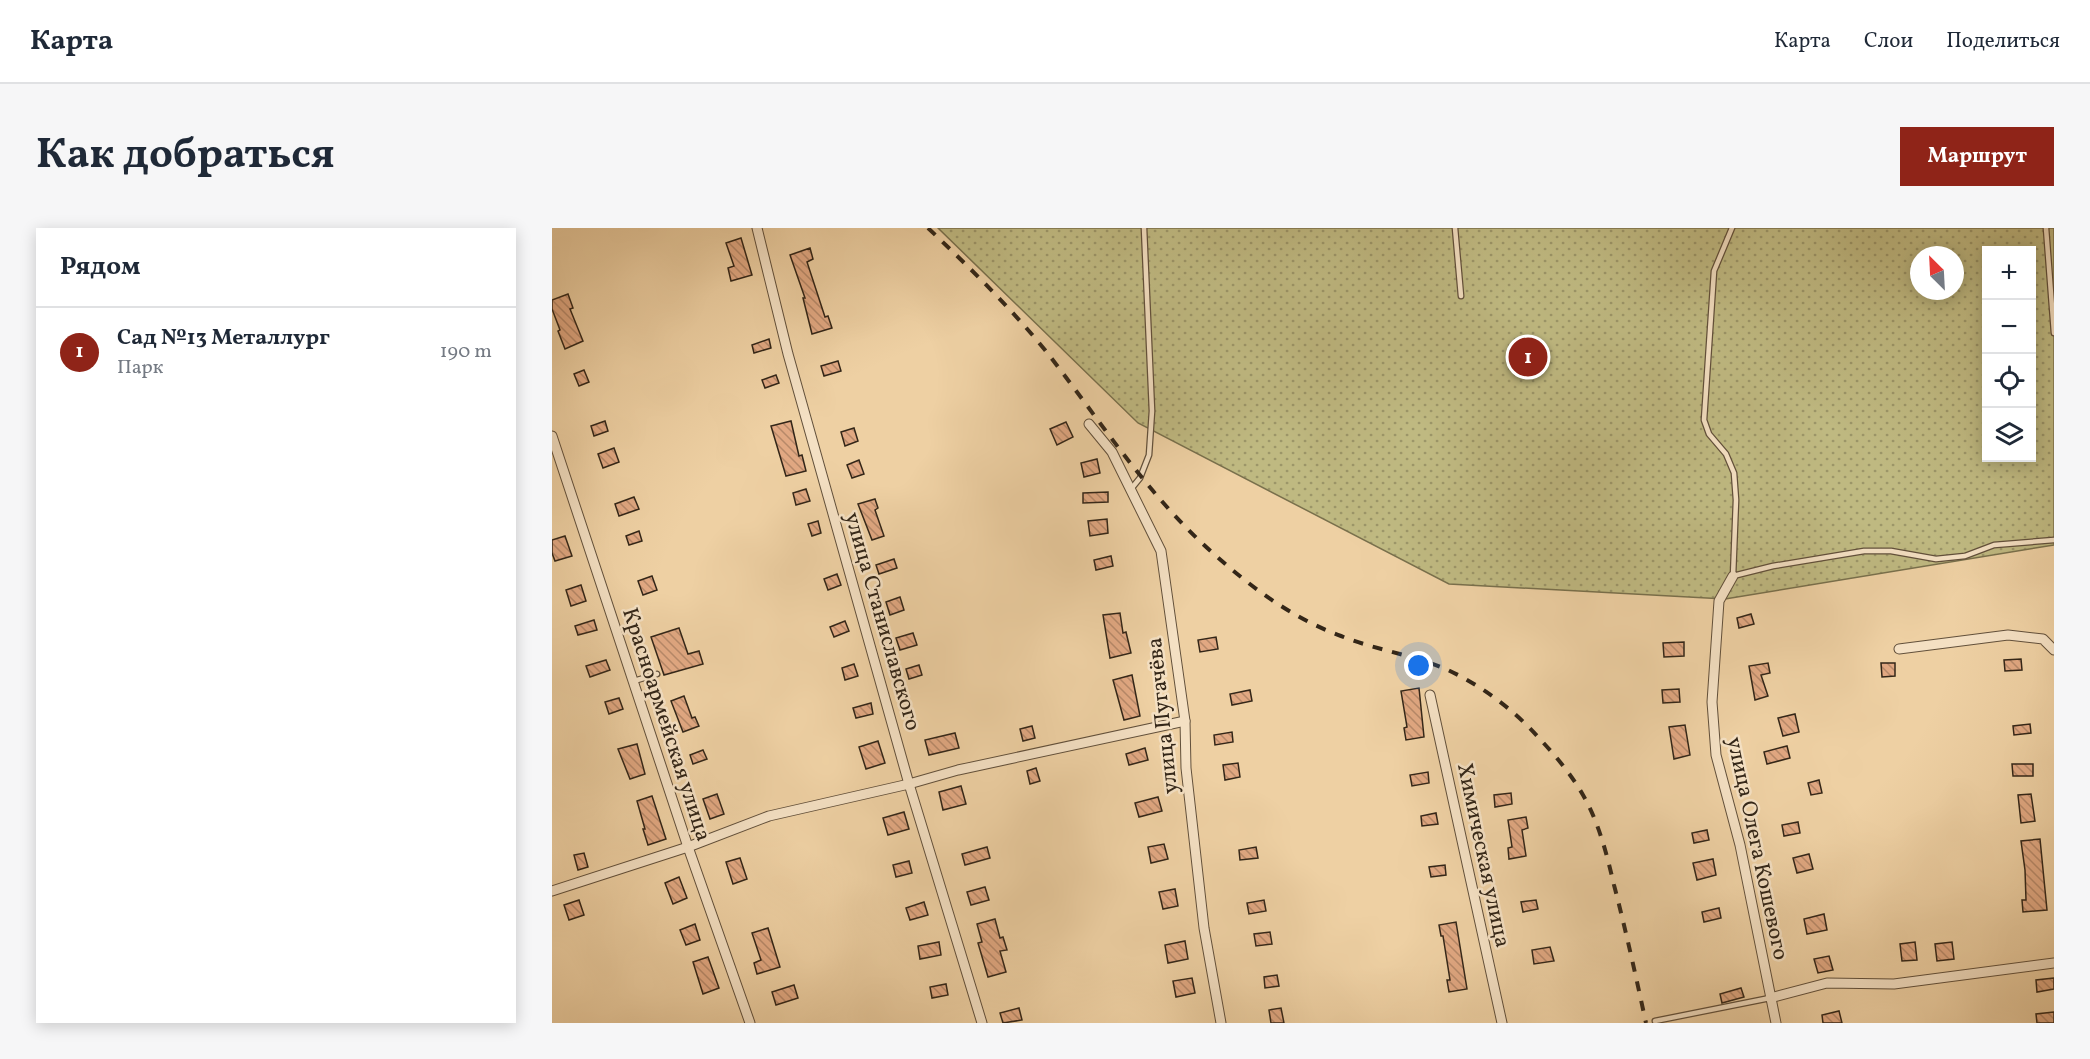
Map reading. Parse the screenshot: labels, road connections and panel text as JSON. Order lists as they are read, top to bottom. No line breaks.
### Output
{"streets":{"street":["улица Станиславского","улица Пугачёва","Красноармейская улица","улица Олега Кошевого","Химическая улица"]},"north":"top left","page":{"header":"Карта","nav":["Карта","Слои","Поделиться"],"title":"Как добраться","buttons":"Маршрут","heading":"Рядом","map_buttons":["+","−"],"list":[{"mark":"1","name":"Сад №13 Металлург","note":"Парк","value":"190 m"}],"pins":"1"}}
